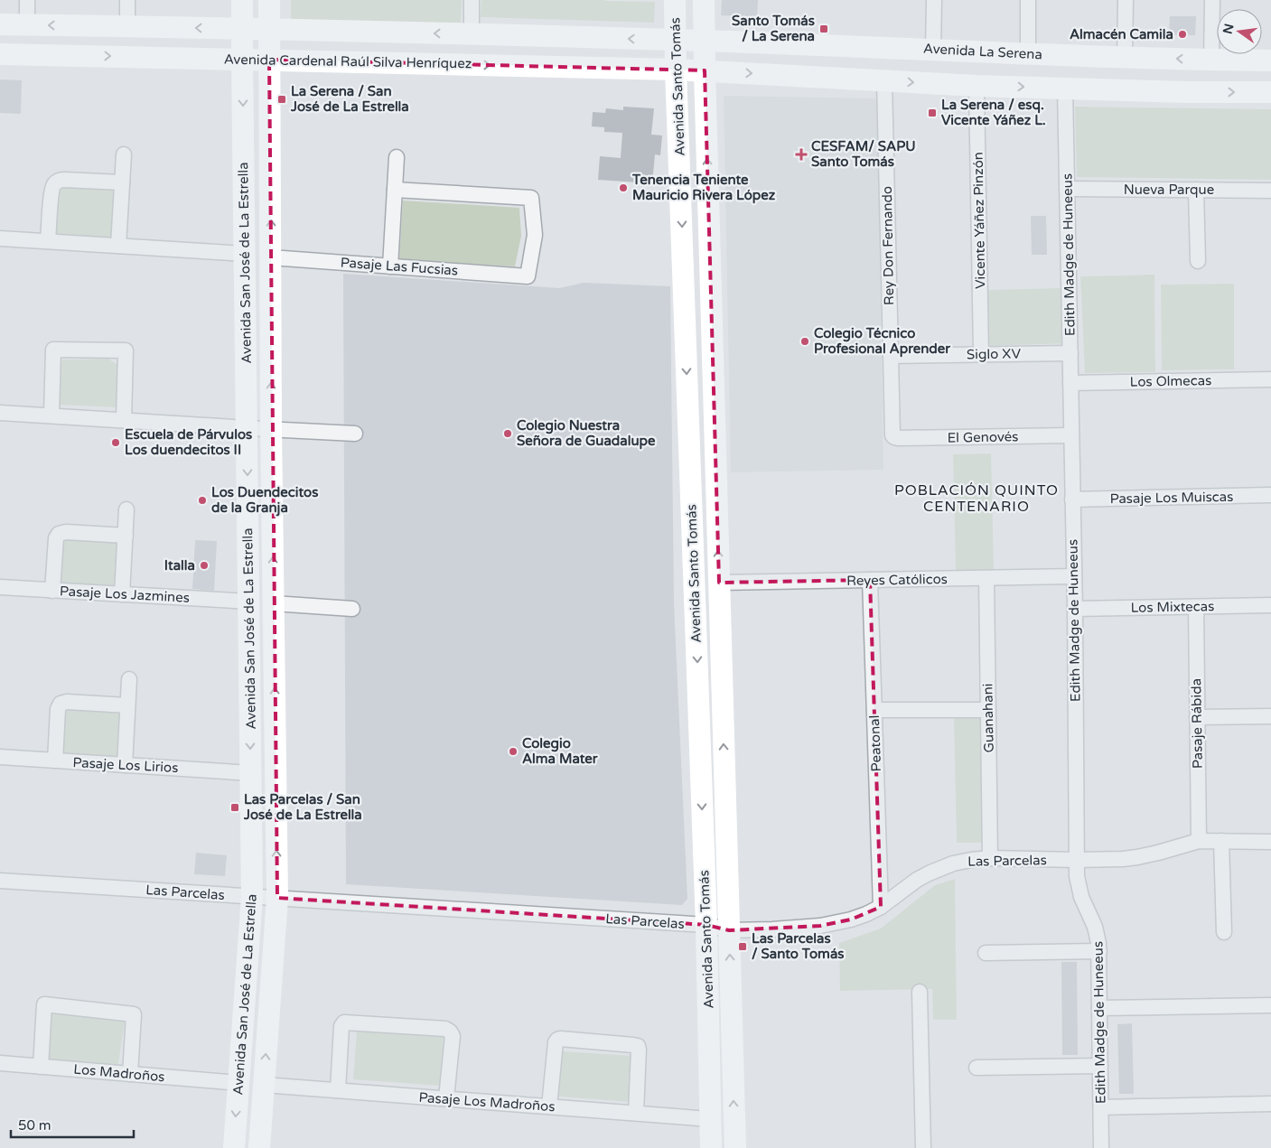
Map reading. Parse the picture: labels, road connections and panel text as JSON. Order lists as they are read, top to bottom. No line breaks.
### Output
{"streets":{"main road":["Avenida La Serena","Avenida Cardenal Raúl Silva Henríquez","Avenida Santo Tomás","Avenida San José de La Estrella"],"street":["Nueva Parque","Vicente Yáñez Pinzón","Rey Don Fernando","Edith Madge de Huneeus","Pasaje Las Fucsias","Siglo XV","Los Olmecas","El Genovés","Pasaje Los Muiscas","Reyes Católicos","Pasaje Los Jazmines","Los Mixtecas","Guanahani","Pasaje Rábida","Peatonal","Pasaje Los Lirios","Las Parcelas","Los Madroños","Pasaje Los Madroños"]},"crossings":[["Avenida La Serena","Avenida Santo Tomás"],["Avenida Cardenal Raúl Silva Henríquez","Avenida Santo Tomás"],["Avenida Cardenal Raúl Silva Henríquez","Avenida San José de La Estrella"],["Avenida Santo Tomás","Reyes Católicos"],["Avenida Santo Tomás","Las Parcelas"],["Avenida Santo Tomás","Pasaje Los Madroños"],["Nueva Parque","Edith Madge de Huneeus"],["Vicente Yáñez Pinzón","Siglo XV"],["Rey Don Fernando","Siglo XV"],["Rey Don Fernando","El Genovés"],["Edith Madge de Huneeus","Siglo XV"],["Edith Madge de Huneeus","Los Olmecas"],["Edith Madge de Huneeus","El Genovés"],["Edith Madge de Huneeus","Pasaje Los Muiscas"],["Edith Madge de Huneeus","Reyes Católicos"],["Edith Madge de Huneeus","Los Mixtecas"],["Edith Madge de Huneeus","Las Parcelas"],["Avenida San José de La Estrella","Pasaje Las Fucsias"],["Avenida San José de La Estrella","Pasaje Los Jazmines"],["Avenida San José de La Estrella","Pasaje Los Lirios"],["Avenida San José de La Estrella","Las Parcelas"],["Avenida San José de La Estrella","Los Madroños"],["Avenida San José de La Estrella","Pasaje Los Madroños"],["Reyes Católicos","Guanahani"],["Reyes Católicos","Peatonal"],["Los Mixtecas","Pasaje Rábida"],["Guanahani","Las Parcelas"],["Pasaje Rábida","Las Parcelas"],["Peatonal","Las Parcelas"]],"districts":["POBLACIÓN QUINTO CENTENARIO"],"places":{"transit":["Santo Tomás / La Serena","La Serena / San José de La Estrella","La Serena / esq. Vicente Yáñez L.","Las Parcelas / San José de La Estrella","Las Parcelas / Santo Tomás"],"other":["Almacén Camila","Tenencia Teniente Mauricio Rivera López","Colegio Técnico Profesional Aprender","Colegio Nuestra Señora de Guadalupe","Escuela de Párvulos Los duendecitos II","Los Duendecitos de la Granja","Italla","Colegio Alma Mater"],"health":["CESFAM/ SAPU Santo Tomás"]},"scale_bar":"50 m","north":"left"}
